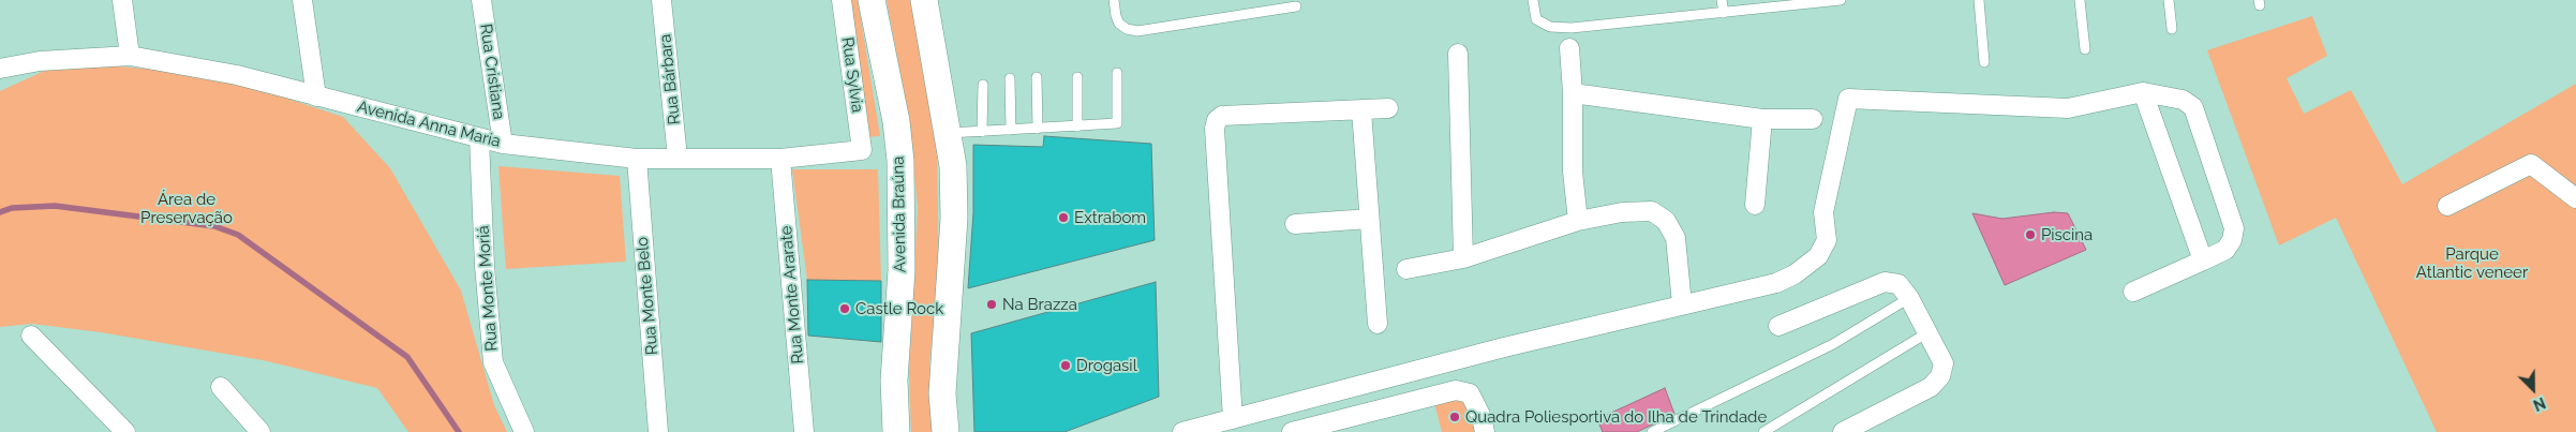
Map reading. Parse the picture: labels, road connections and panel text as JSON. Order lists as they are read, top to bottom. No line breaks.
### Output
{"streets":{"street":["Rua Cristiana","Rua Sylvia","Rua Bárbara","Avenida Anna Maria","Avenida Braúna","Rua Monte Moriá","Rua Monte Ararate","Rua Monte Belo"]},"crossings":[["Rua Cristiana","Avenida Anna Maria"],["Rua Sylvia","Avenida Anna Maria"],["Rua Bárbara","Avenida Anna Maria"],["Avenida Anna Maria","Rua Monte Moriá"],["Avenida Anna Maria","Rua Monte Ararate"],["Avenida Anna Maria","Rua Monte Belo"]],"parks":["Área de Preservação","Parque Atlantic veneer"],"places":["Extrabom","Piscina","Na Brazza","Castle Rock","Drogasil","Quadra Poliesportiva do Ilha de Trindade"],"north":"bottom right"}
